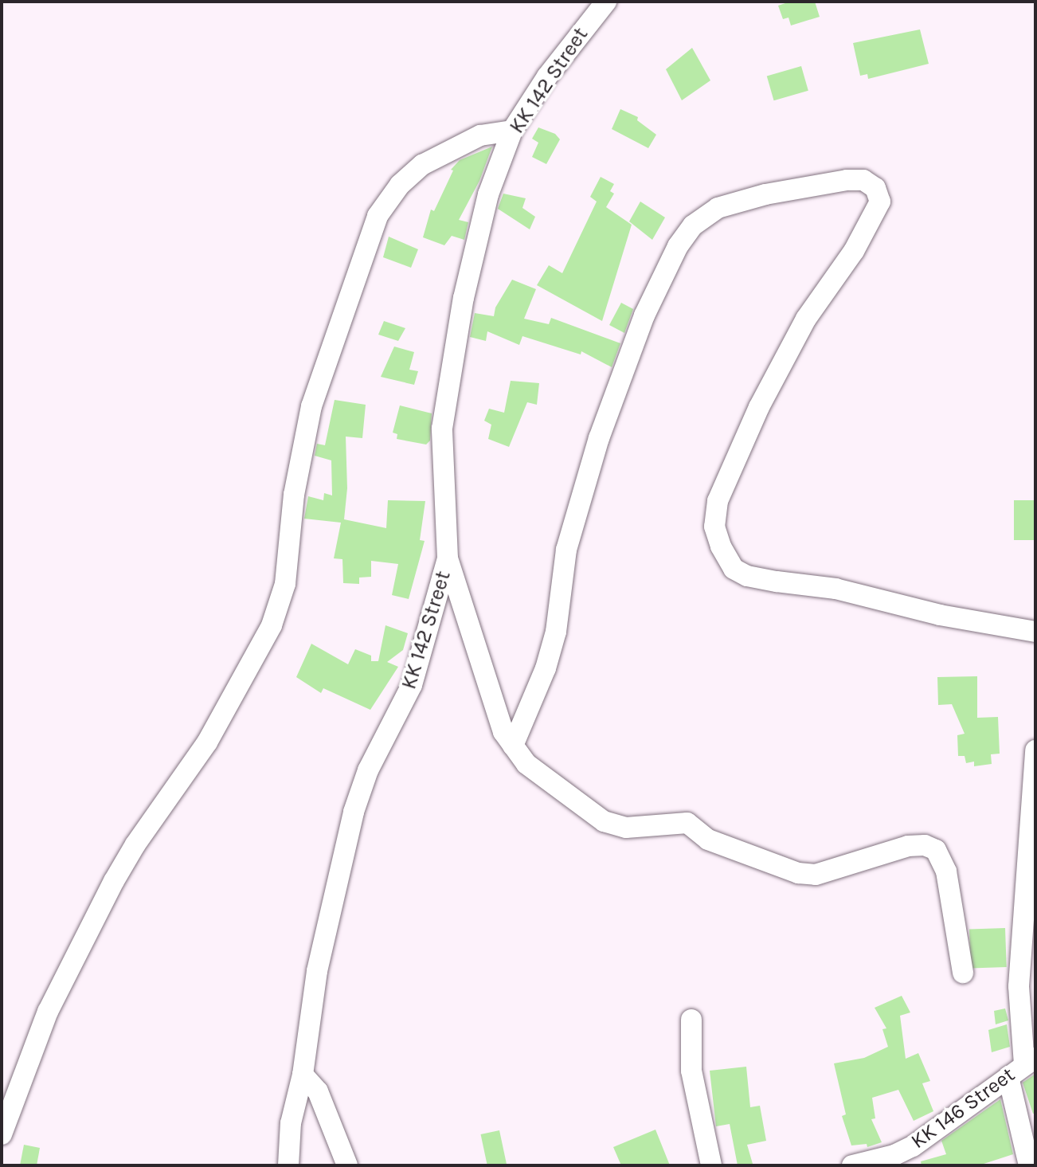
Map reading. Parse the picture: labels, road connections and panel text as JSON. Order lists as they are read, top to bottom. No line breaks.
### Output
{"streets":{"street":["KK 142 Street","KK 146 Street"]}}
